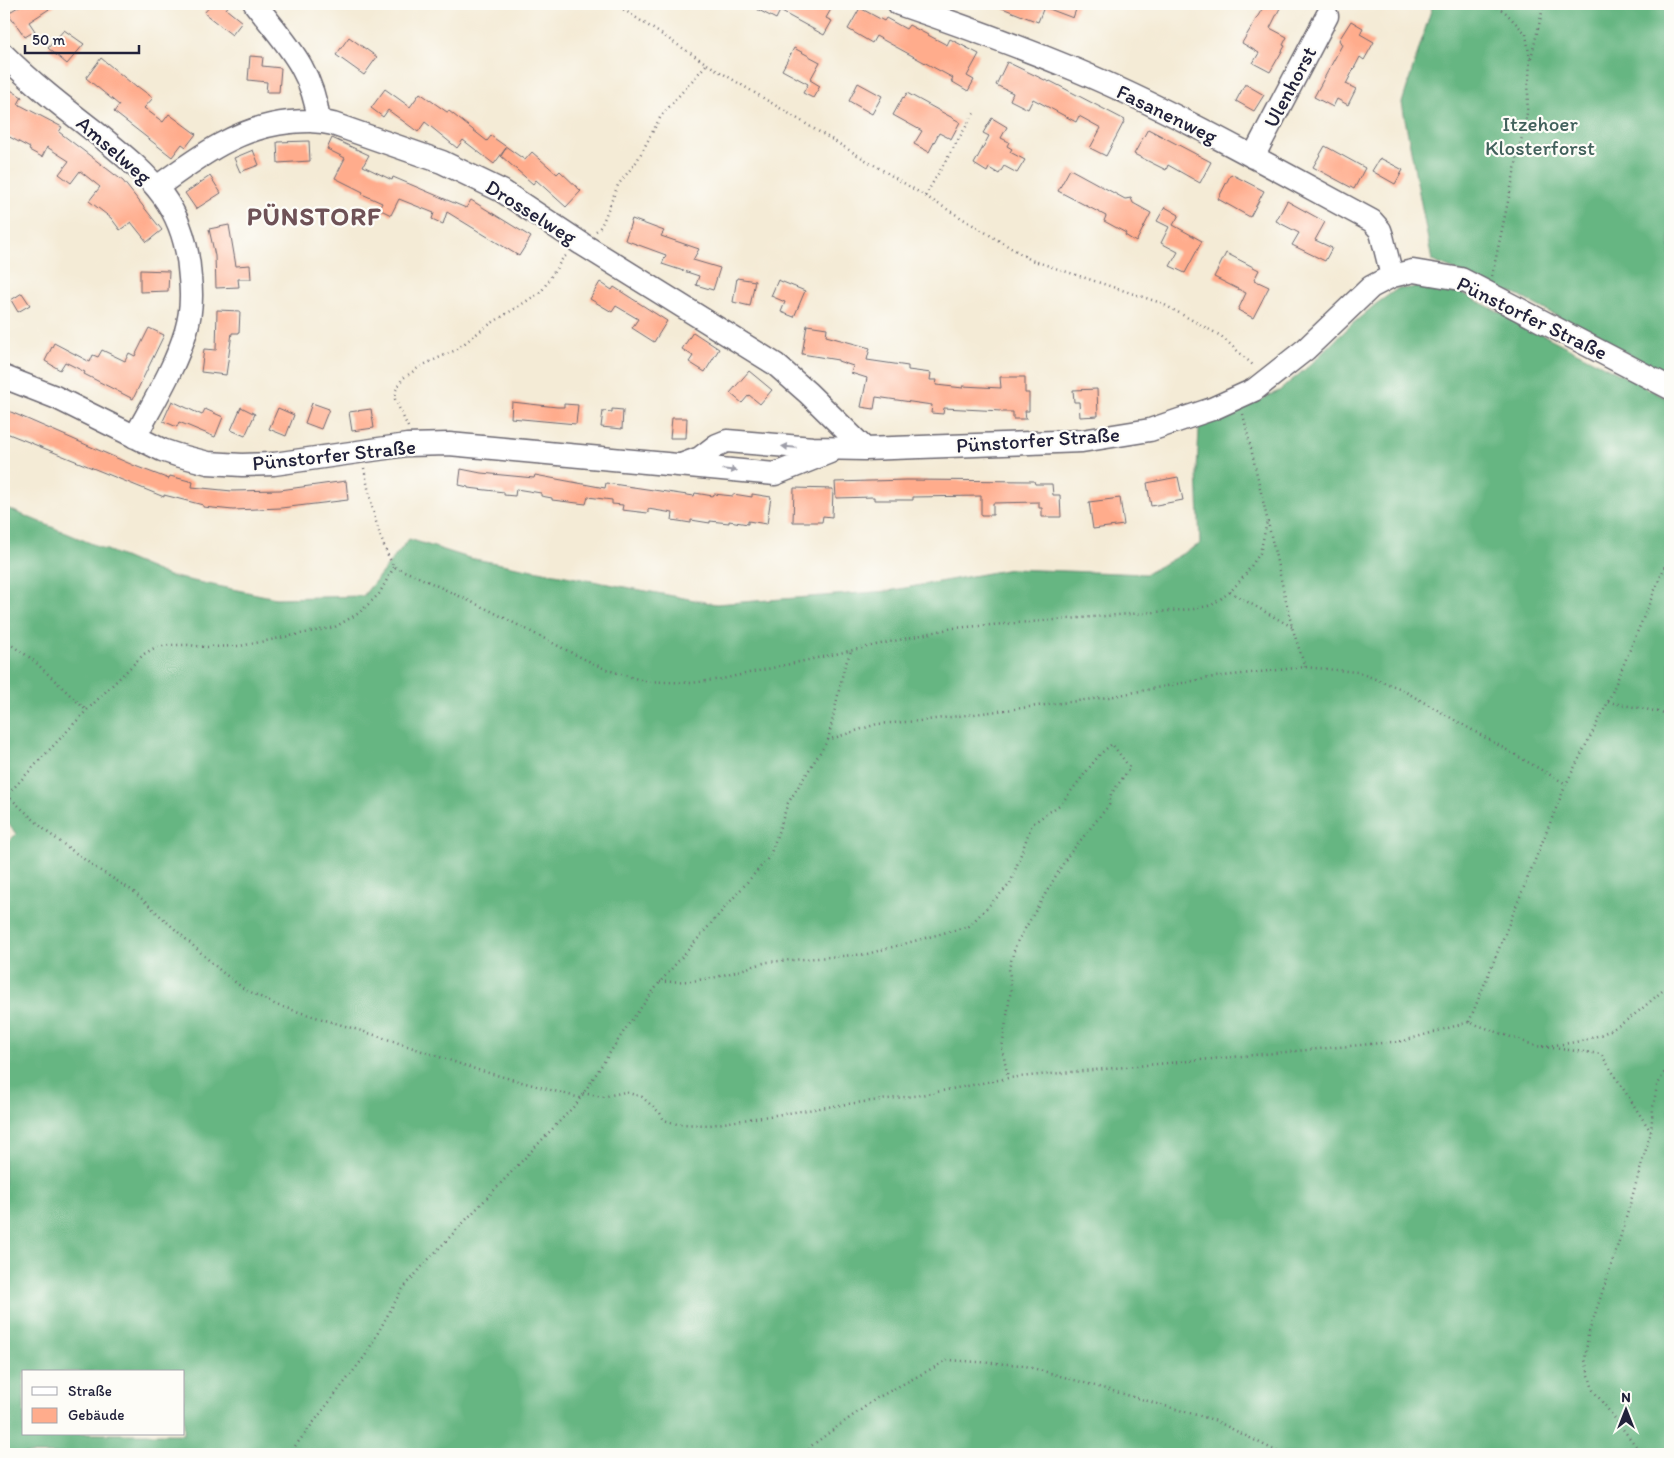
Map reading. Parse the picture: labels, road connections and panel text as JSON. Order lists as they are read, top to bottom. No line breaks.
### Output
{"streets":{"street":["Ulenhorst","Fasanenweg","Amselweg","Drosselweg","Pünstorfer Straße"]},"crossings":[["Ulenhorst","Fasanenweg"],["Fasanenweg","Pünstorfer Straße"],["Amselweg","Drosselweg"],["Amselweg","Pünstorfer Straße"],["Drosselweg","Pünstorfer Straße"]],"districts":["PÜNSTORF"],"parks":["Itzehoer Klosterforst"],"legend":["Straße","Gebäude"],"scale_bar":"50 m","north":"top"}
